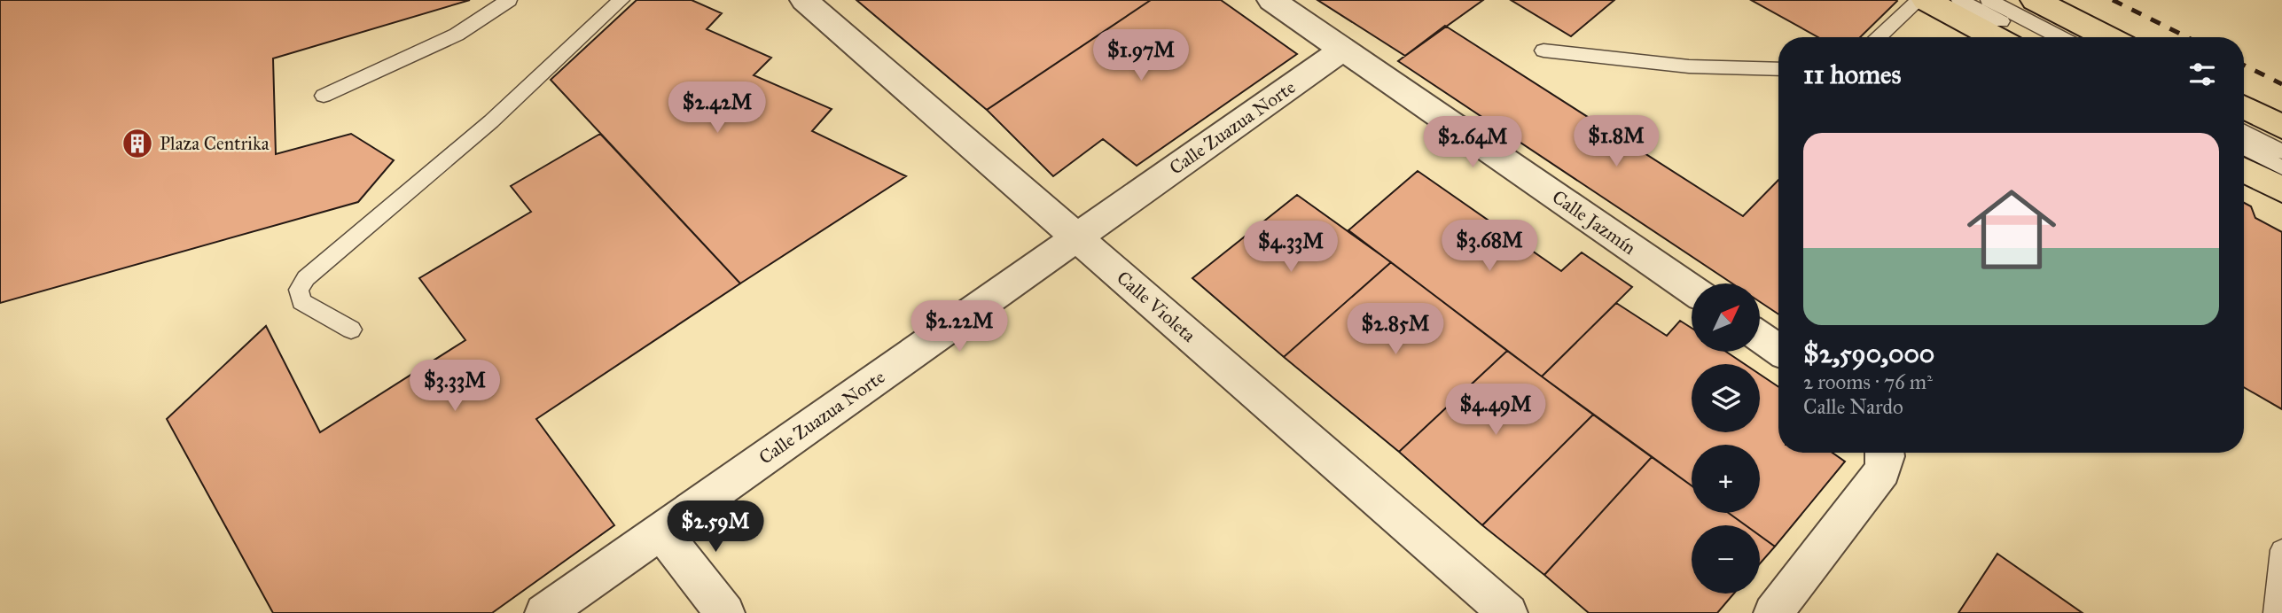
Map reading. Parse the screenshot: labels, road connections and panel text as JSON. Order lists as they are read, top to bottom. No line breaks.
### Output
{"streets":{"street":["Calle Zuazua Norte","Calle Jazmín","Calle Violeta"]},"crossings":[["Calle Zuazua Norte","Calle Jazmín"],["Calle Zuazua Norte","Calle Violeta"]],"places":{"building":["Plaza Centrika"]},"north":"top right","page":{"price":["$1.97M","$2.42M","$1.8M","$2.64M","$3.68M","$4.33M","$2.22M","$2.85M","$3.33M","$4.49M","$2.59M"],"heading":"11 homes","list":[{"name":"$2,590,000","note":"2 rooms · 76 m² · Calle Nardo"}],"map_buttons":["+","−"]}}
